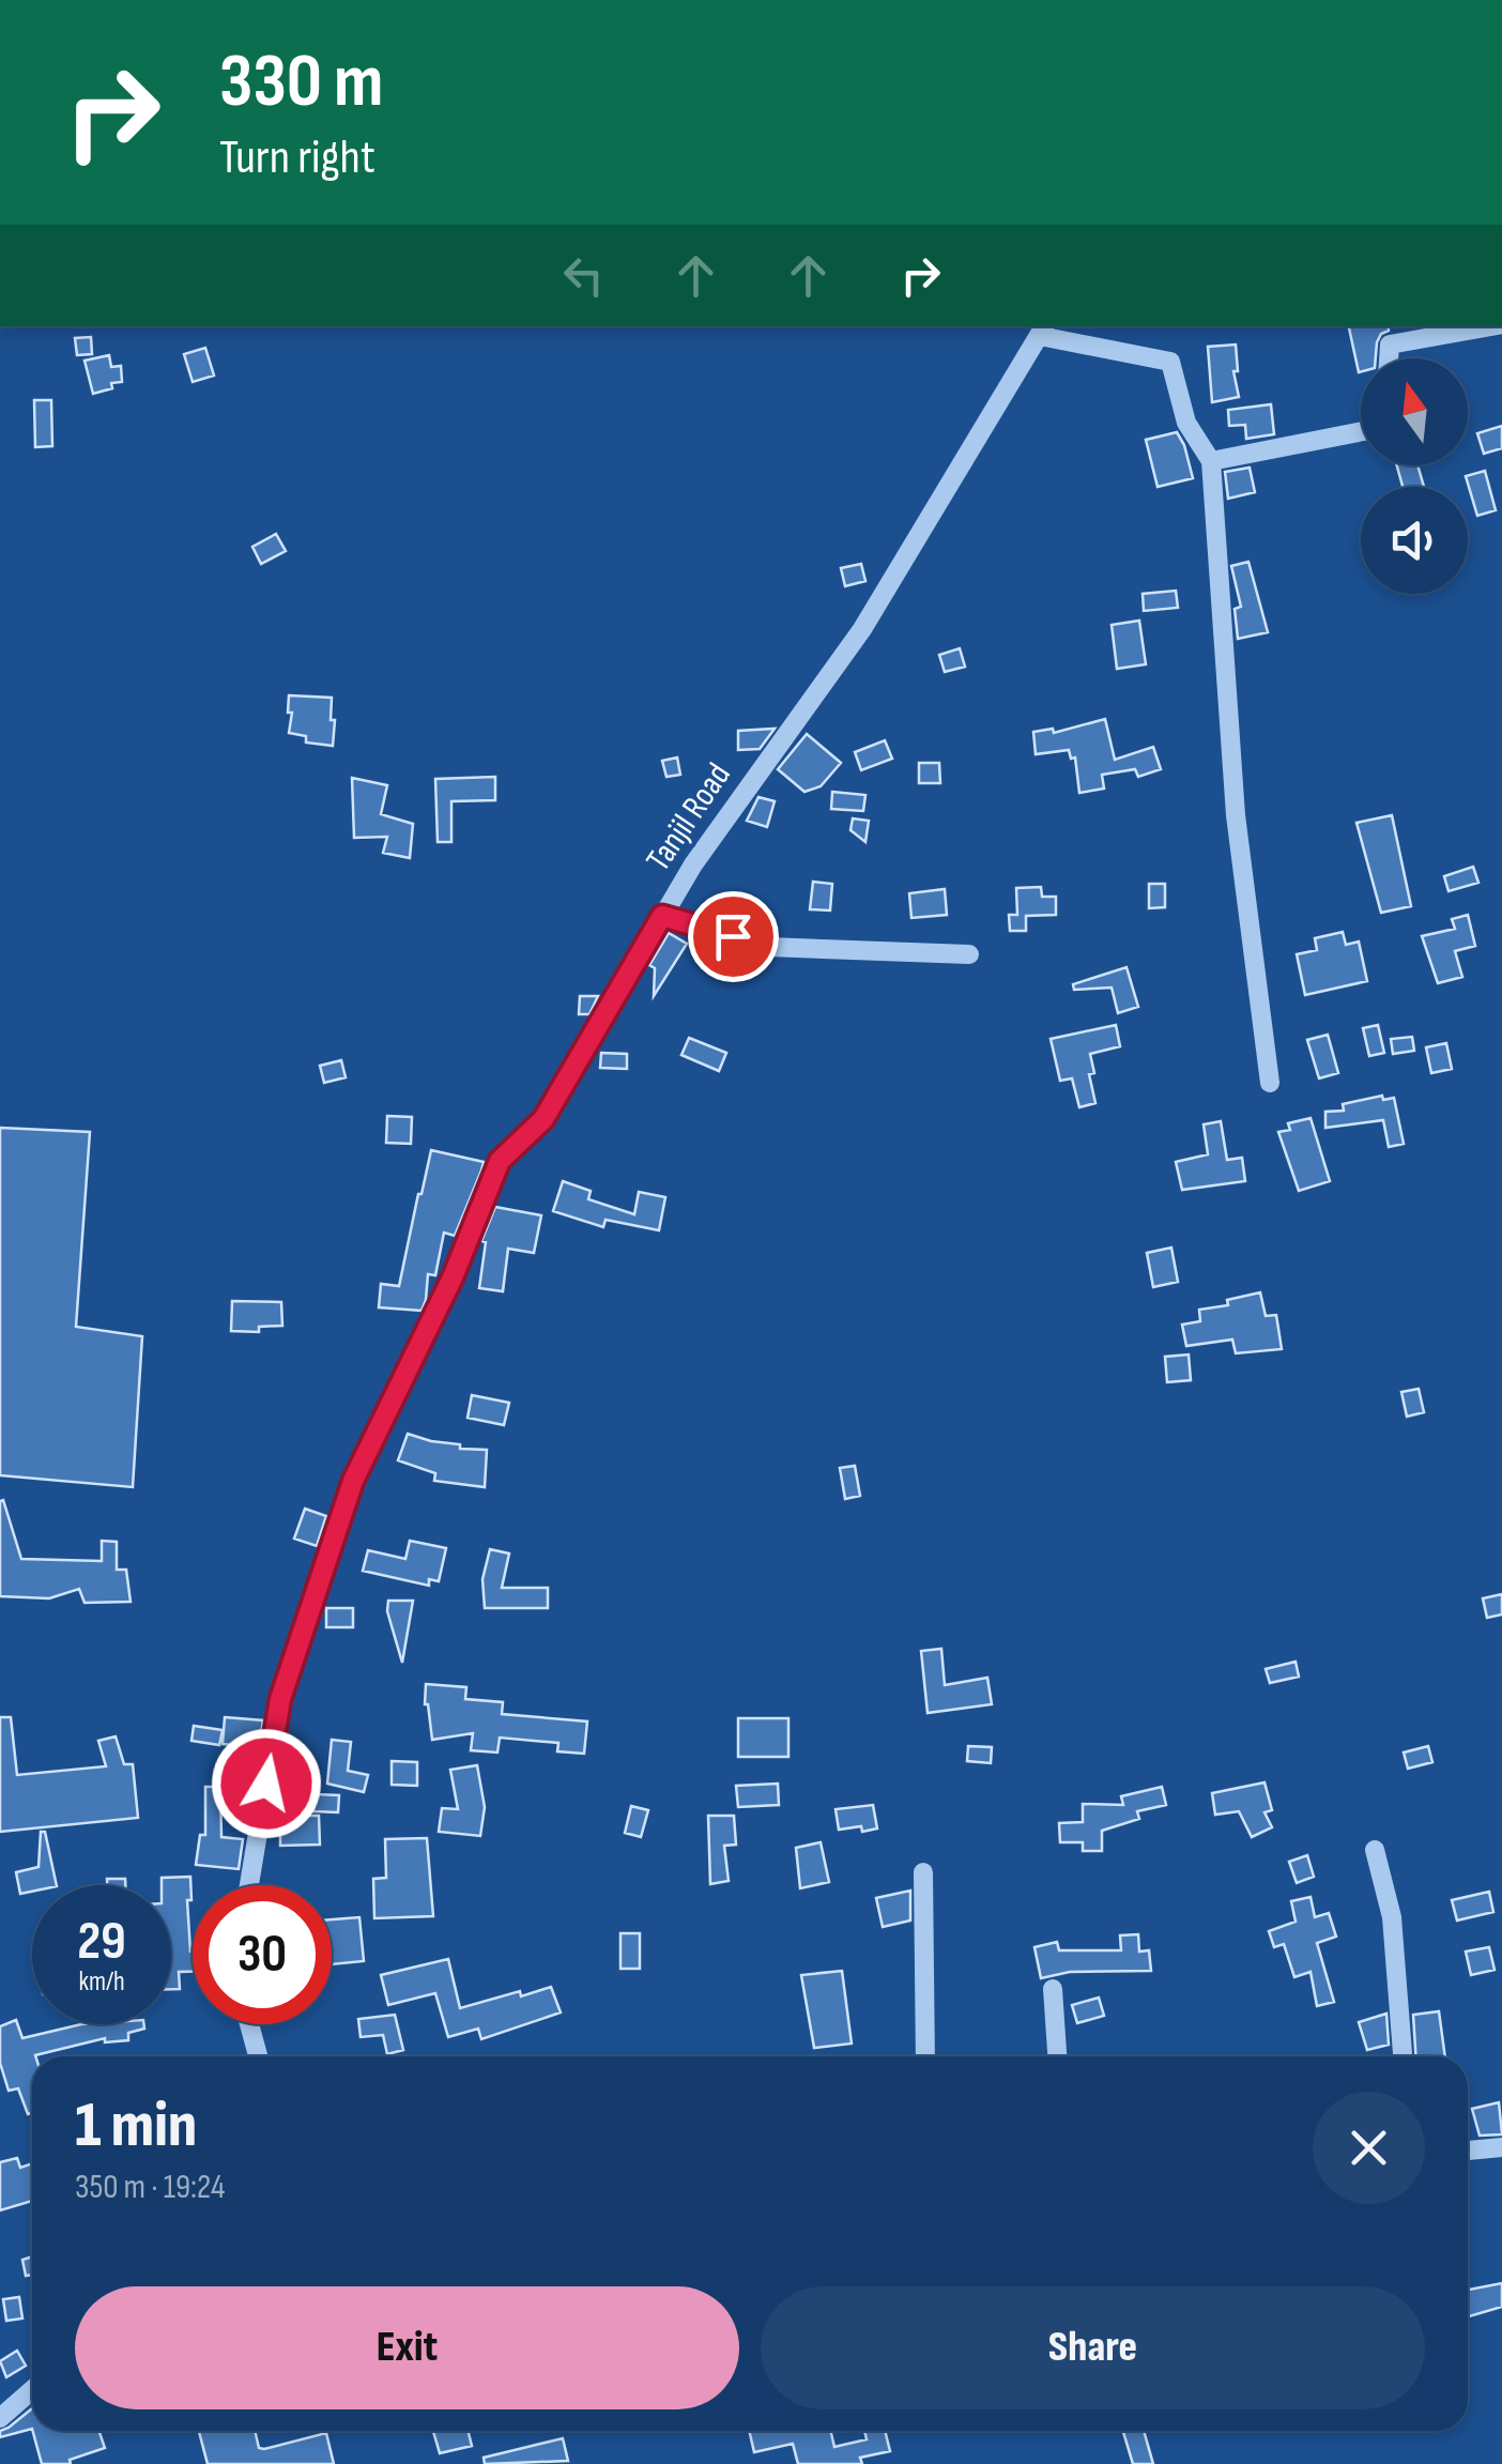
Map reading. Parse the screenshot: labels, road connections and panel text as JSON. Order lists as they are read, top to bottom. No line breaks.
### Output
{"streets":{"street":["Tanjil Road"]},"north":"top","page":{"turn":["330 m","Turn right"],"speed":"29 km/h","limit":"30","heading":["1 min","350 m · 19:24"],"buttons":["Exit","Share"]}}
